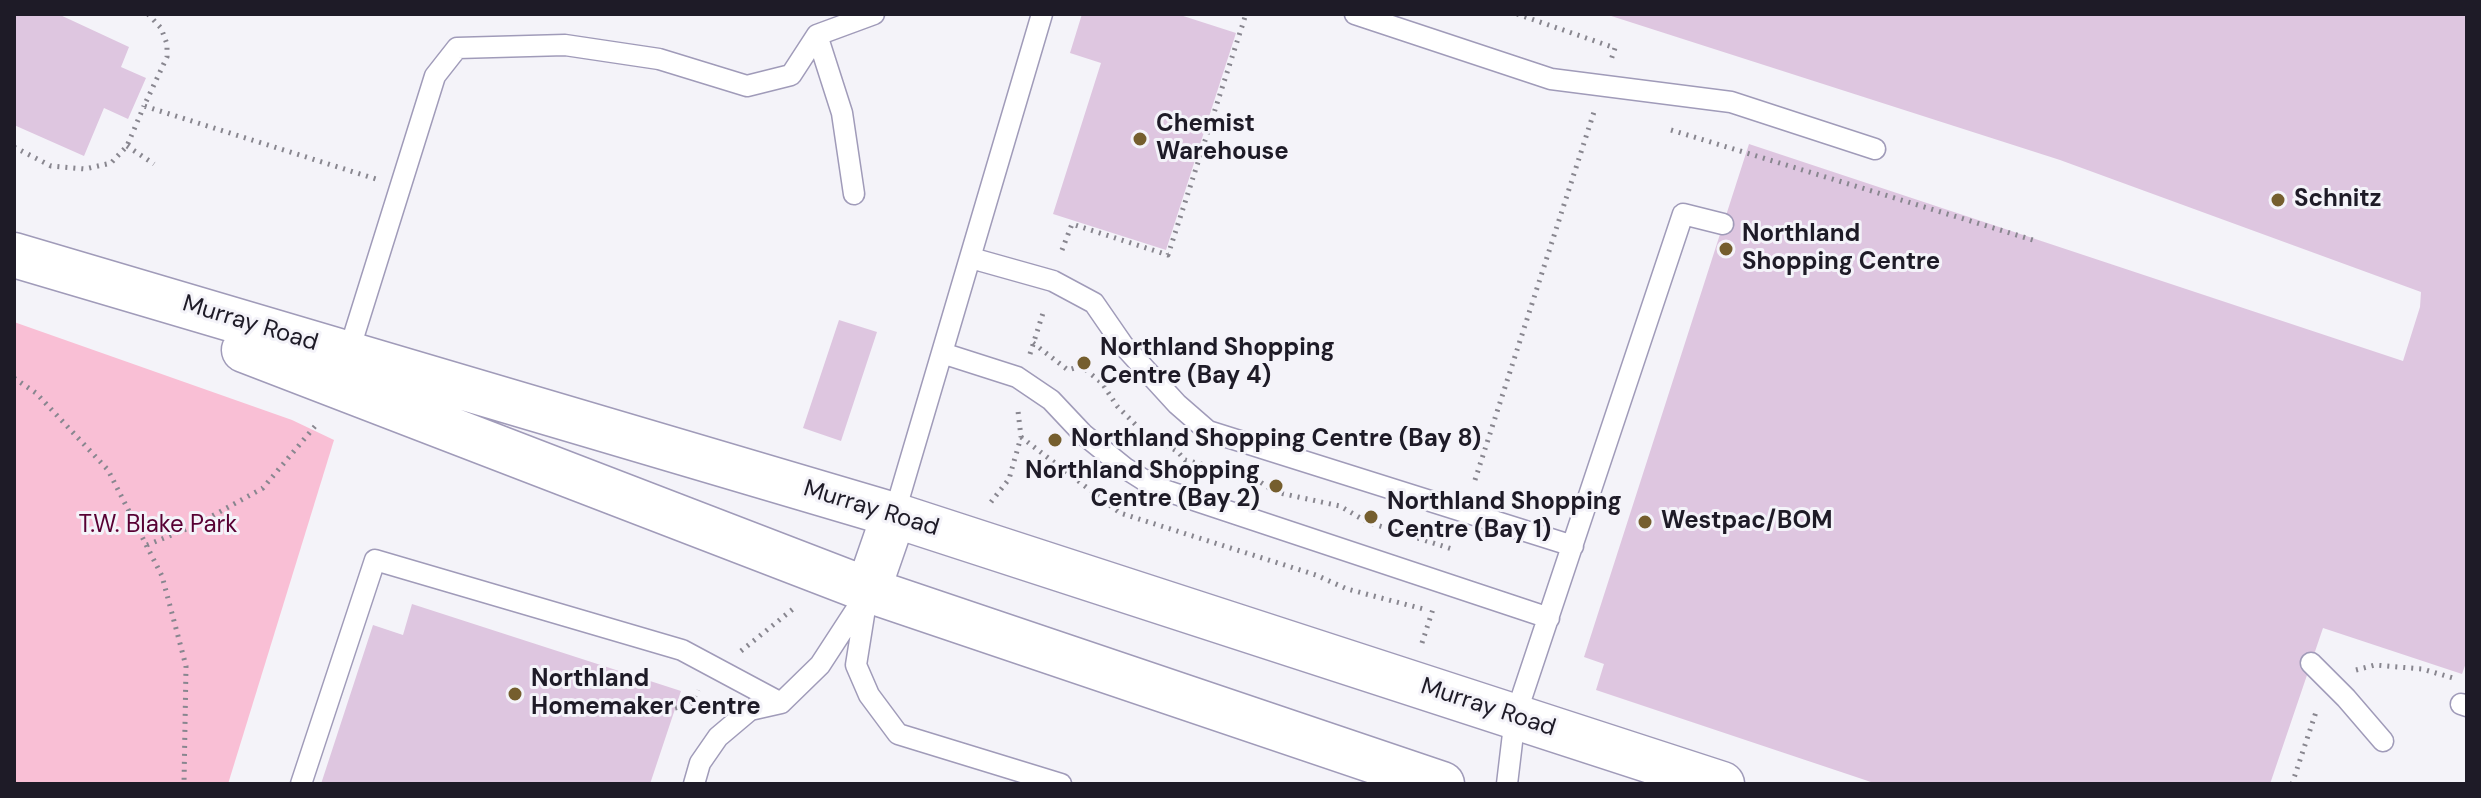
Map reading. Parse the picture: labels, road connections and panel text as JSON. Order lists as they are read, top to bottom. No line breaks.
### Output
{"streets":{"main road":["Murray Road"]},"parks":["T.W. Blake Park"],"places":["Chemist Warehouse","Schnitz","Northland Shopping Centre","Northland Shopping Centre (Bay 4)","Northland Shopping Centre (Bay 8)","Northland Shopping Centre (Bay 2)","Northland Shopping Centre (Bay 1)","Westpac/BOM","Northland Homemaker Centre"]}
